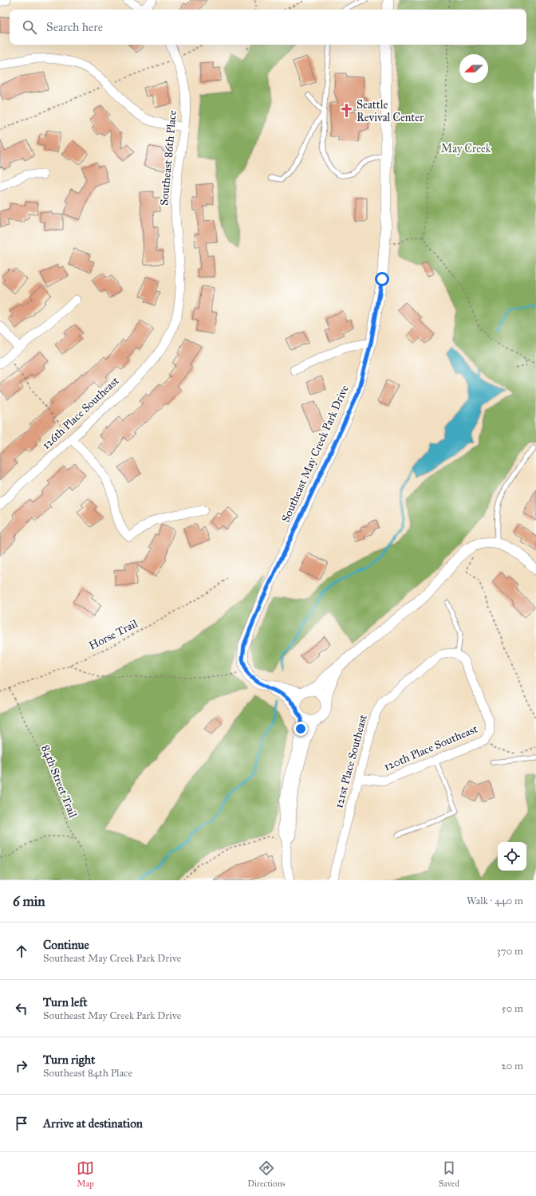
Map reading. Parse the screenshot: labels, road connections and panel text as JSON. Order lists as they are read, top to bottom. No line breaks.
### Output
{"streets":{"street":["Southeast 86th Place","126th Place Southeast","Southeast May Creek Park Drive","120th Place Southeast","121st Place Southeast"],"path":["Horse Trail","84th Street Trail"]},"crossings":[["Southeast 86th Place","126th Place Southeast"],["Horse Trail","84th Street Trail"],["120th Place Southeast","121st Place Southeast"]],"parks":["May Creek"],"places":{"church":["Seattle Revival Center"]},"north":"left","page":{"search":"Search here","heading":["6 min","Walk · 440 m"],"list":[["Continue","Southeast May Creek Park Drive","370 m"],["Turn left","Southeast May Creek Park Drive","50 m"],["Turn right","Southeast 84th Place","20 m"],"Arrive at destination"],"nav":["Map","Directions","Saved"]}}
